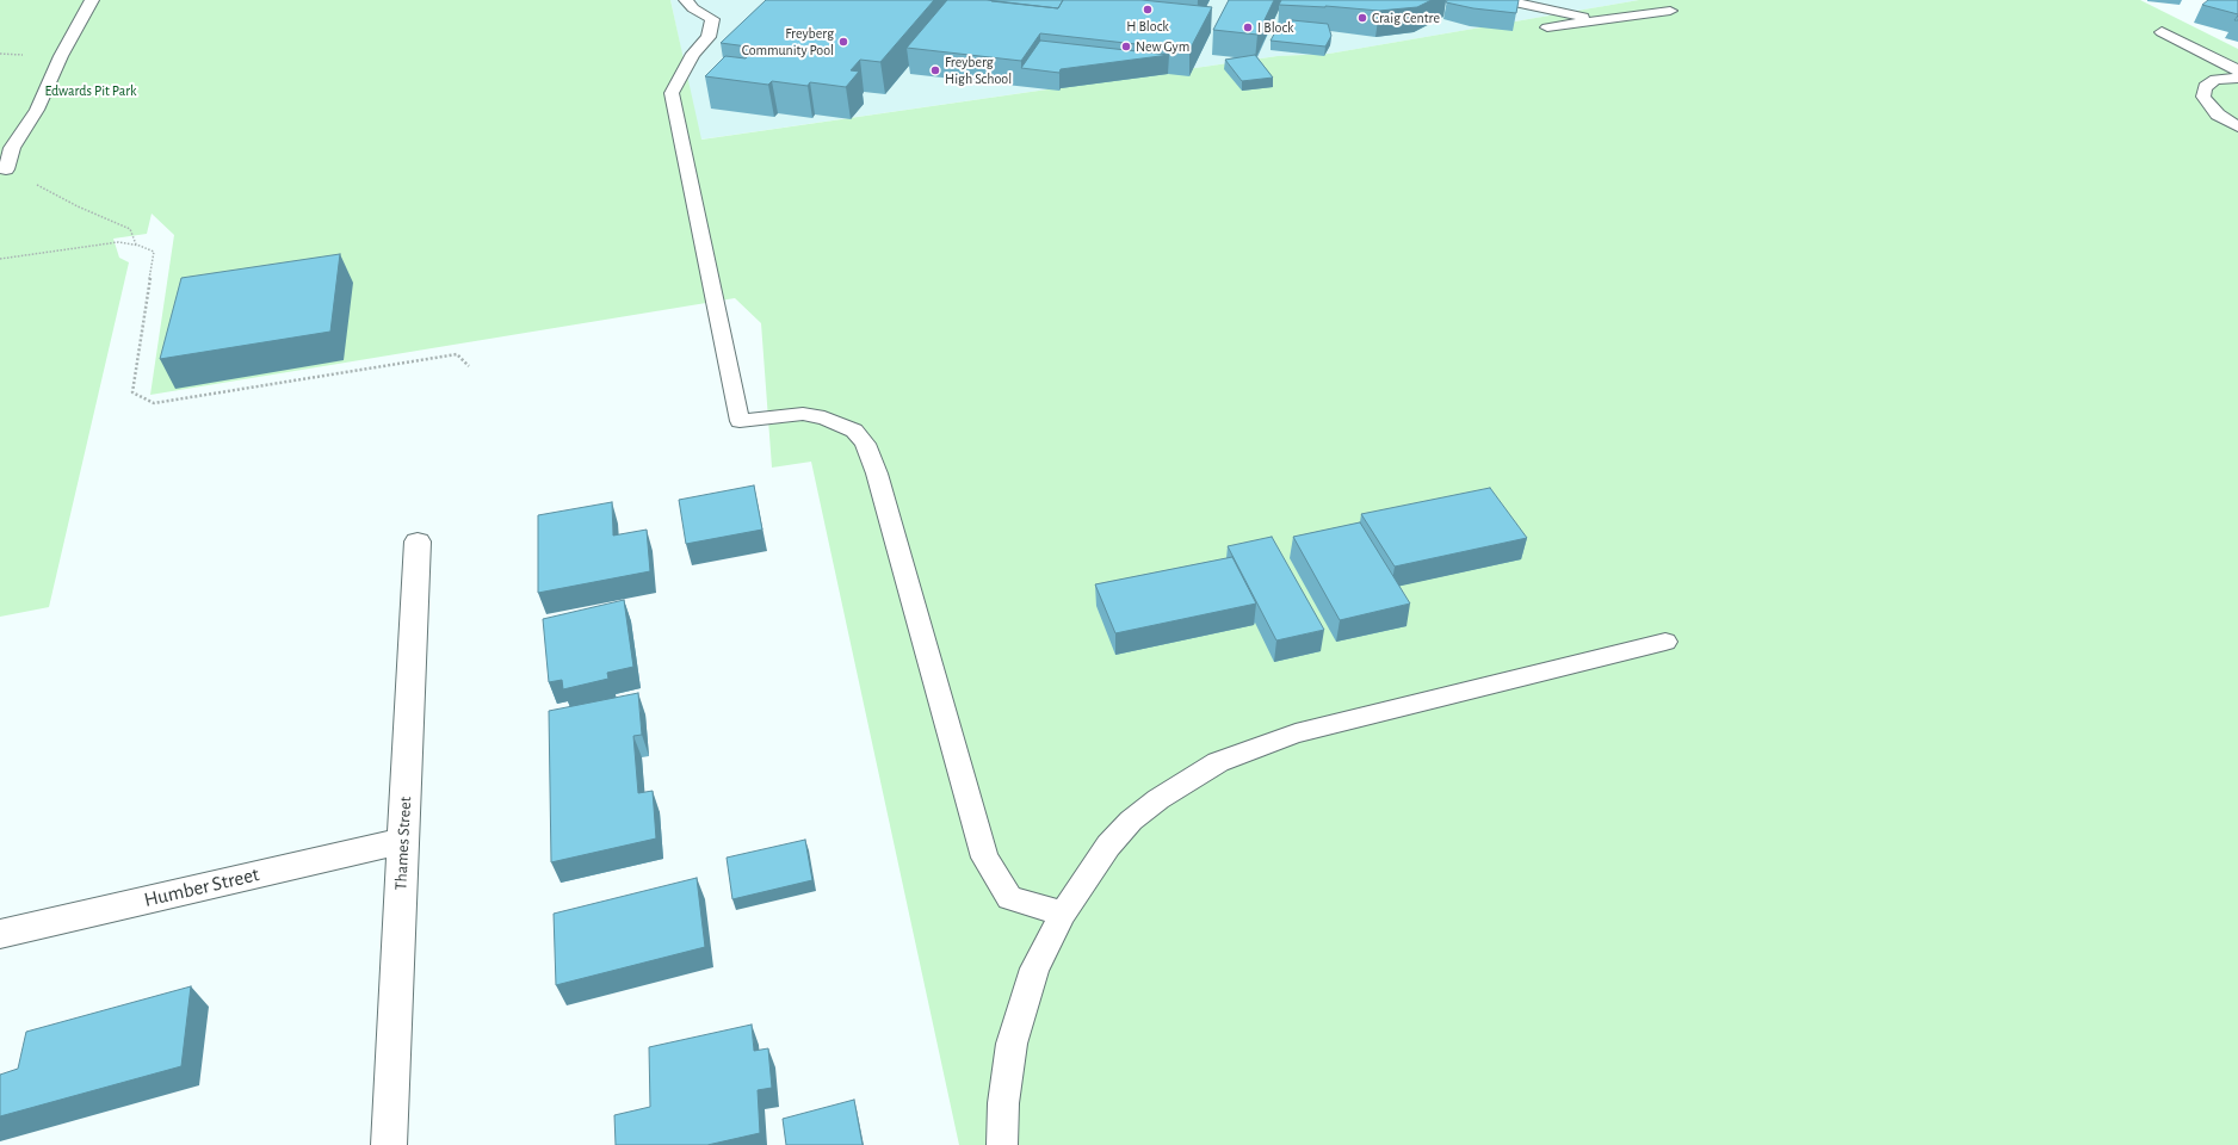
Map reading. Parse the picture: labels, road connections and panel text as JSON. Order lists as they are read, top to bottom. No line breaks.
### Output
{"streets":{"street":["Thames Street","Humber Street"]},"crossings":[["Thames Street","Humber Street"]],"parks":["Edwards Pit Park"],"places":["H Block","Craig Centre","I Block","Freyberg Community Pool","New Gym","Freyberg High School"]}
